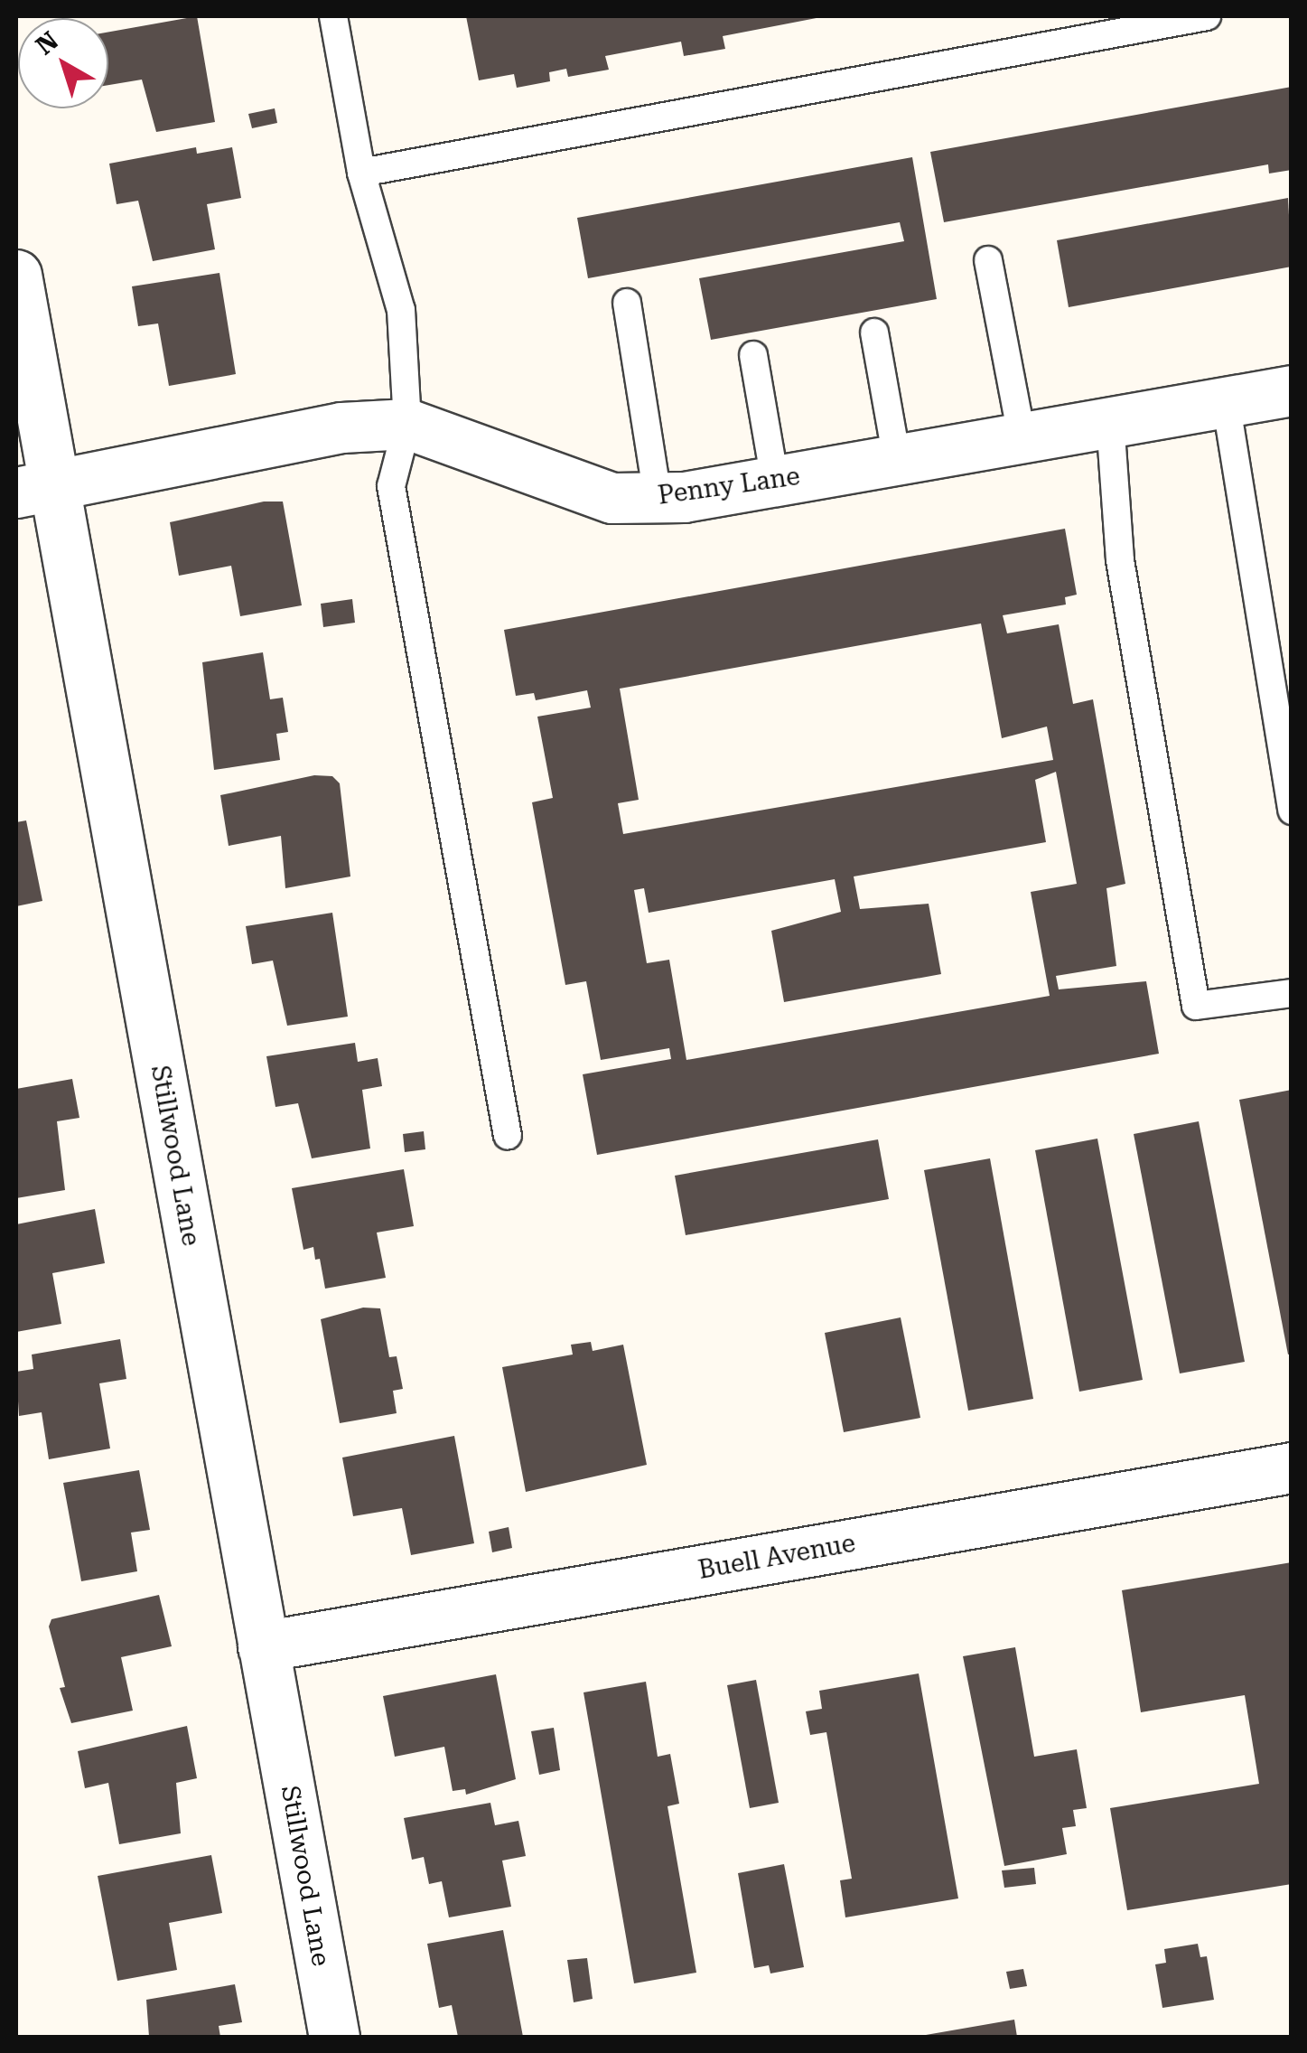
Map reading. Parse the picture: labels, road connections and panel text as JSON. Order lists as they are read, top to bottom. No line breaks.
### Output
{"streets":{"street":["Penny Lane","Stillwood Lane","Buell Avenue"]},"crossings":[["Penny Lane","Stillwood Lane"],["Stillwood Lane","Buell Avenue"]],"north":"top left"}
